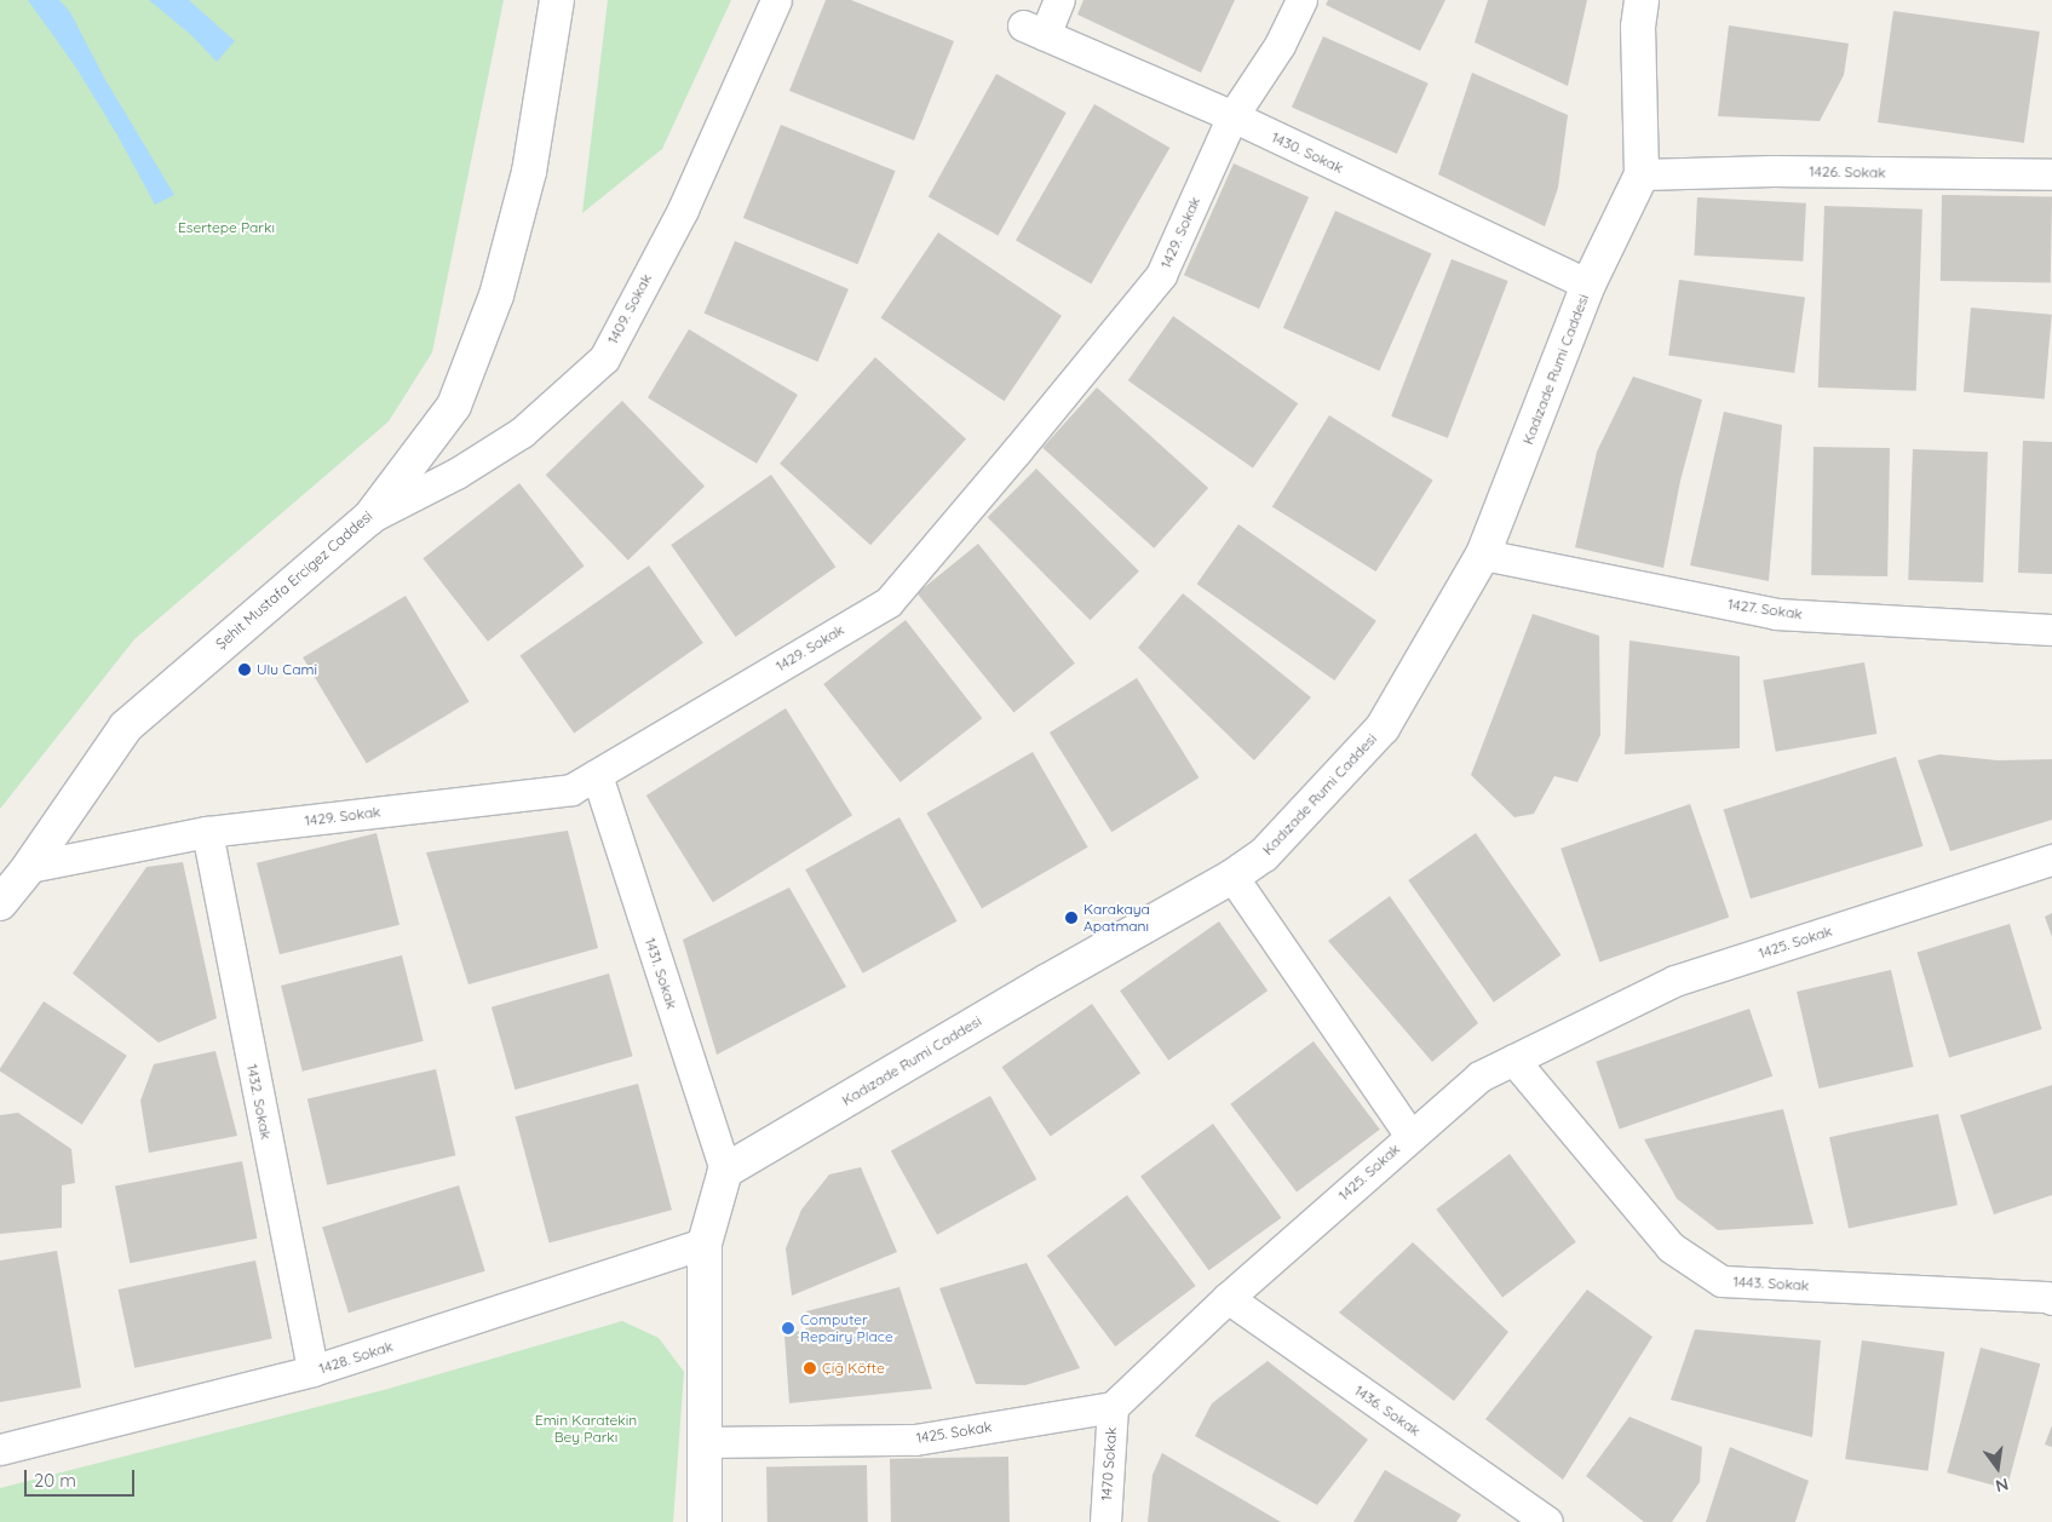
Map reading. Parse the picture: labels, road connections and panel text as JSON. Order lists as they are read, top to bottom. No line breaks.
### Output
{"streets":{"street":["1430. Sokak","1426. Sokak","1429. Sokak","1409. Sokak","Kadızade Rumi Caddesi","Şehit Mustafa Ercigez Caddesi","1427. Sokak","1425. Sokak","1431. Sokak","1432. Sokak","1443. Sokak","1428. Sokak","1436. Sokak","1470 Sokak"]},"crossings":[["1430. Sokak","1429. Sokak"],["1430. Sokak","Kadızade Rumi Caddesi"],["1426. Sokak","Kadızade Rumi Caddesi"],["1429. Sokak","Şehit Mustafa Ercigez Caddesi"],["1429. Sokak","1431. Sokak"],["1429. Sokak","1432. Sokak"],["1409. Sokak","Şehit Mustafa Ercigez Caddesi"],["Kadızade Rumi Caddesi","1427. Sokak"],["Kadızade Rumi Caddesi","1431. Sokak"],["1425. Sokak","1443. Sokak"],["1425. Sokak","1436. Sokak"],["1425. Sokak","1470 Sokak"],["1432. Sokak","1428. Sokak"]],"parks":["Esertepe Parkı","Emin Karatekin Bey Parkı"],"places":["Ulu Cami","Karakaya Apatmanı","Computer Repairy Place","Çiğ Köfte"],"scale_bar":"20 m","north":"bottom"}
